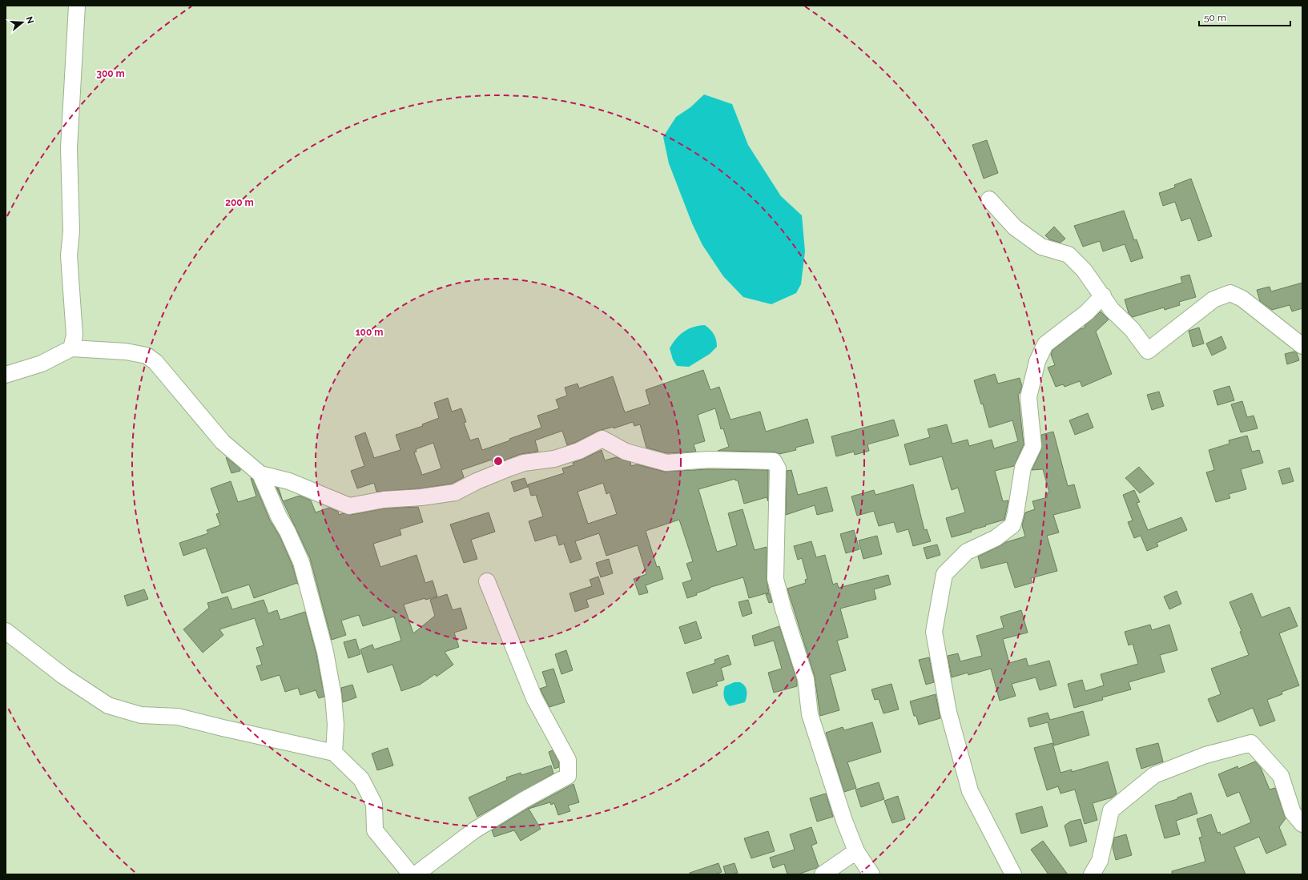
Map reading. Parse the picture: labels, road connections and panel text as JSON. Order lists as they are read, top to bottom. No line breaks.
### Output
{"scale_bar":"50 m","north":"right","rings":["300 m","200 m","100 m"]}
